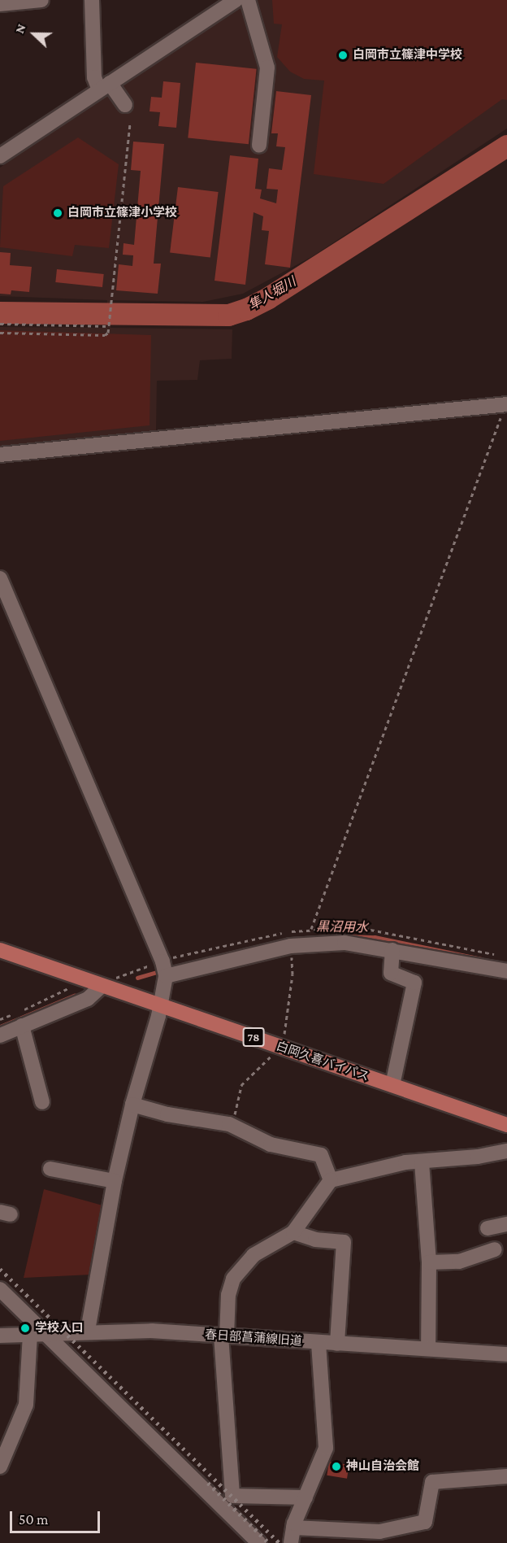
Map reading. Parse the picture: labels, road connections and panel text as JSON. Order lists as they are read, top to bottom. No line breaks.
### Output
{"streets":{"main road":["78","白岡久喜バイパス"],"street":["春日部菖蒲線旧道"]},"water":["隼人堀川","黒沼用水"],"places":["白岡市立篠津中学校","白岡市立篠津小学校","学校入口","神山自治会館"],"scale_bar":"50 m","north":"left"}
